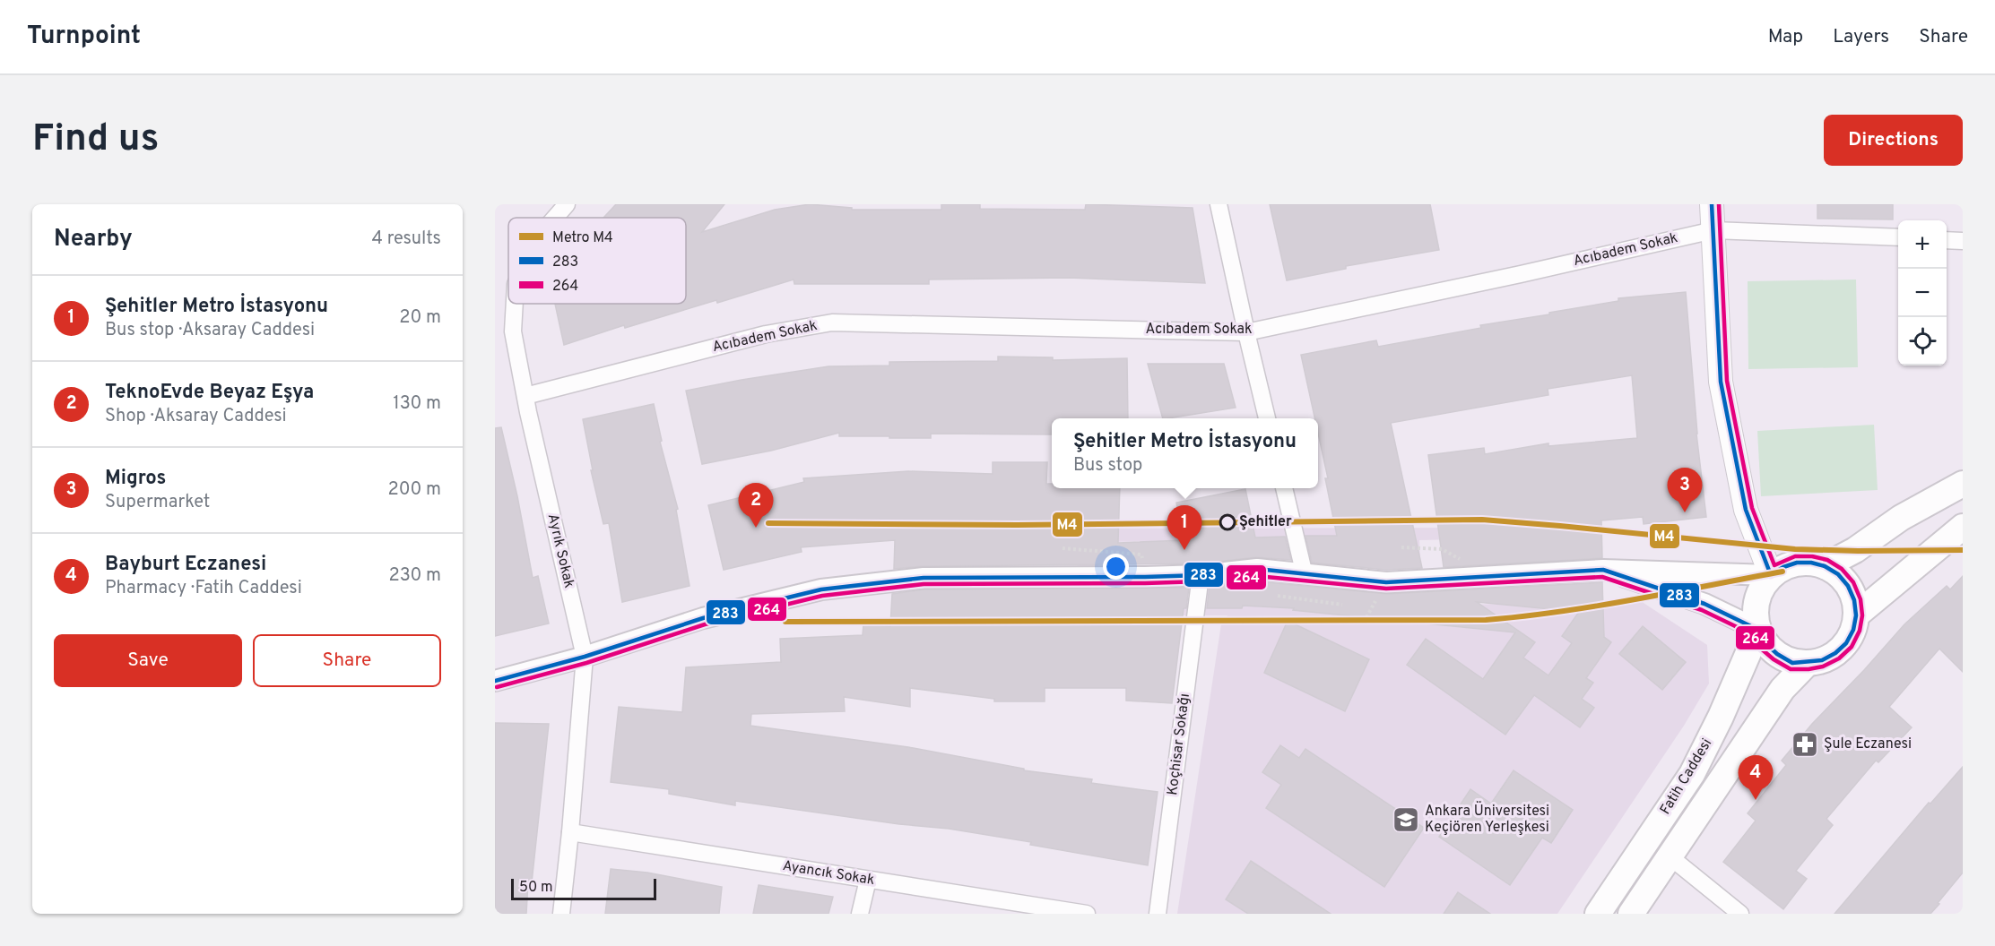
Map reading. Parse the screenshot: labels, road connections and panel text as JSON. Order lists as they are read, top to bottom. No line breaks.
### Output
{"streets":{"main road":["Fatih Caddesi"],"street":["Acıbadem Sokak","Ayrık Sokak","Koçhisar Sokağı","Ayancık Sokak"]},"crossings":[["Acıbadem Sokak","Ayrık Sokak"],["Ayrık Sokak","Ayancık Sokak"]],"places":{"other":["Şehitler"],"pharmacy":["Şule Eczanesi"],"school or university":["Ankara Üniversitesi Keçiören Yerleşkesi"]},"lines":["transit line 283","transit line 264","metro line M4"],"legend":["Metro M4","283","264"],"scale_bar":"50 m","page":{"header":"Turnpoint","nav":["Map","Layers","Share"],"buttons":["Directions",["Save","Share"]],"title":"Find us","heading":["Nearby","4 results"],"map_buttons":["+","−"],"list":[{"mark":"1","name":"Şehitler Metro İstasyonu","note":"Bus stop · Aksaray Caddesi","value":"20 m"},{"mark":"2","name":"TeknoEvde Beyaz Eşya","note":"Shop · Aksaray Caddesi","value":"130 m"},{"mark":"3","name":"Migros","note":"Supermarket","value":"200 m"},{"mark":"4","name":"Bayburt Eczanesi","note":"Pharmacy · Fatih Caddesi","value":"230 m"}],"popup":["Şehitler Metro İstasyonu","Bus stop"],"pins":["3","2","1","4"],"scale":"50 m"}}
